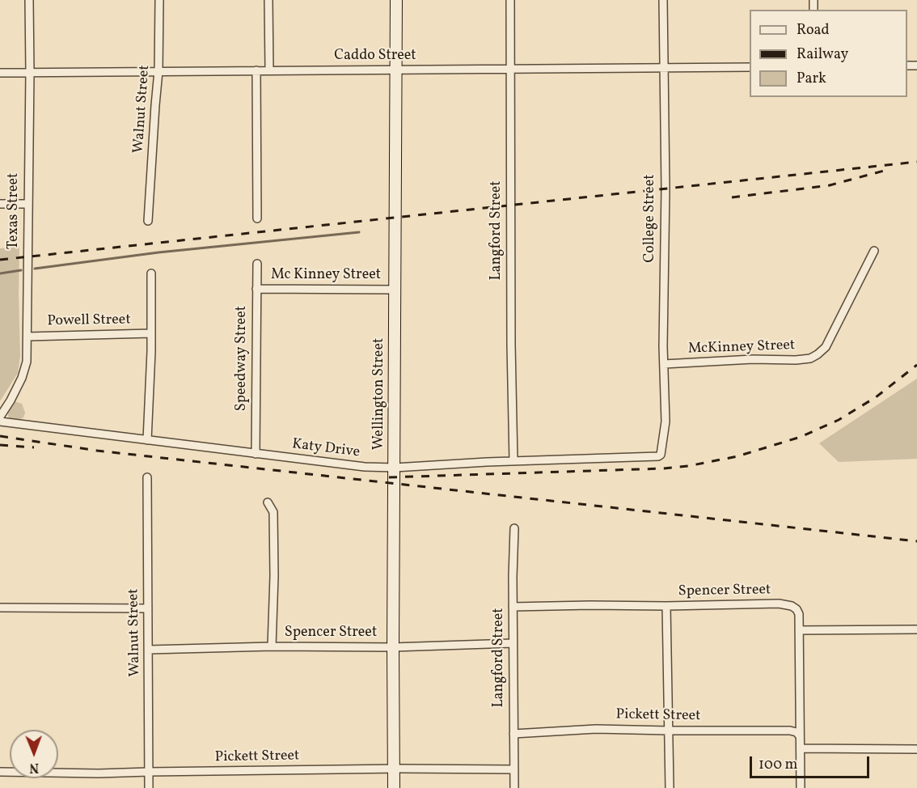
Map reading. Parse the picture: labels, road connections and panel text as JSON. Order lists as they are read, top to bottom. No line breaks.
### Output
{"streets":{"street":["Caddo Street","Walnut Street","Texas Street","College Street","Langford Street","Mc Kinney Street","Powell Street","McKinney Street","Speedway Street","Wellington Street","Katy Drive","Spencer Street","Pickett Street"]},"crossings":[["Caddo Street","Walnut Street"],["Caddo Street","Texas Street"],["Caddo Street","College Street"],["Caddo Street","Langford Street"],["Caddo Street","Wellington Street"],["Walnut Street","Spencer Street"],["Walnut Street","Pickett Street"],["Texas Street","Powell Street"],["College Street","McKinney Street"],["College Street","Katy Drive"],["Langford Street","Katy Drive"],["Langford Street","Spencer Street"],["Langford Street","Pickett Street"],["Mc Kinney Street","Speedway Street"],["Mc Kinney Street","Wellington Street"],["Speedway Street","Katy Drive"],["Wellington Street","Katy Drive"],["Wellington Street","Spencer Street"],["Wellington Street","Pickett Street"]],"legend":["Road","Railway","Park"],"scale_bar":"100 m","north":"bottom"}
